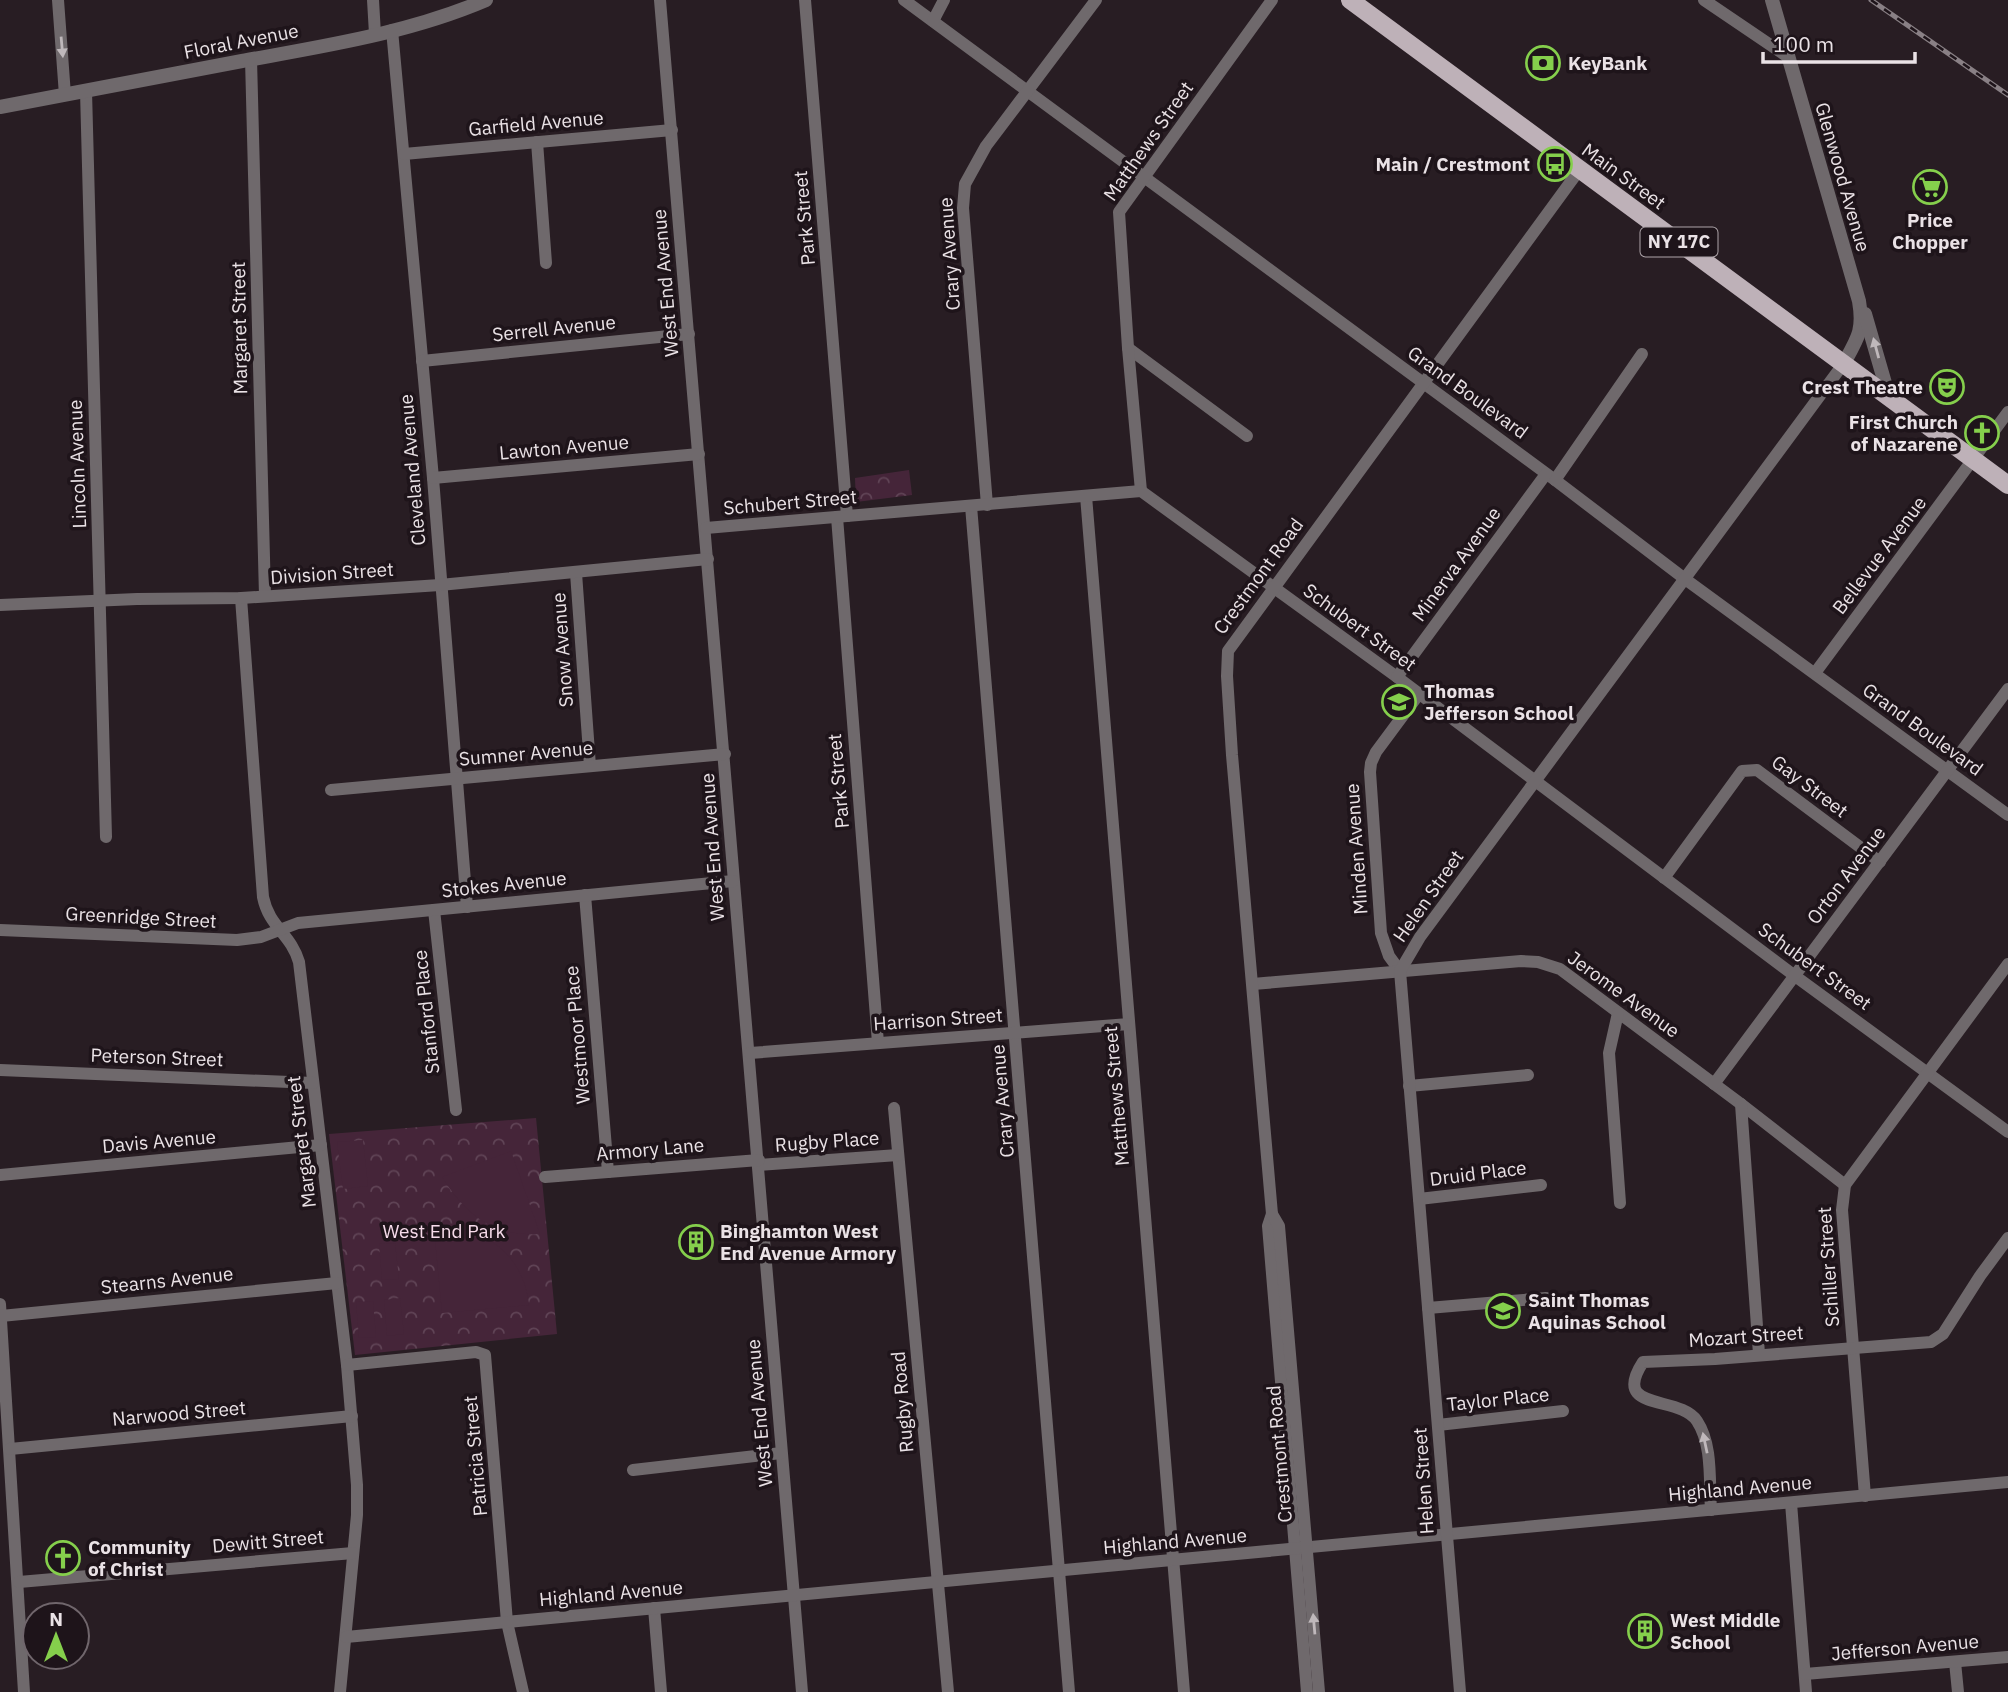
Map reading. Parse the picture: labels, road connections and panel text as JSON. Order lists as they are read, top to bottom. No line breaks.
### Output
{"streets":{"main road":["Main Street","NY 17C"],"street":["Floral Avenue","Garfield Avenue","Matthews Street","Glenwood Avenue","Park Street","Crary Avenue","West End Avenue","Margaret Street","Serrell Avenue","Grand Boulevard","Lawton Avenue","Lincoln Avenue","Cleveland Avenue","Schubert Street","Bellevue Avenue","Minerva Avenue","Division Street","Crestmont Road","Snow Avenue","Sumner Avenue","Gay Street","Minden Avenue","Orton Avenue","Stokes Avenue","Helen Street","Greenridge Street","Jerome Avenue","Stanford Place","Harrison Street","Westmoor Place","Peterson Street","Davis Avenue","Rugby Place","Armory Lane","Druid Place","Schiller Street","Stearns Avenue","Mozart Street","Taylor Place","Rugby Road","Narwood Street","Patricia Street","Highland Avenue","Dewitt Street","Jefferson Avenue"]},"crossings":[["Floral Avenue","Margaret Street"],["Floral Avenue","Lincoln Avenue"],["Floral Avenue","Cleveland Avenue"],["Garfield Avenue","West End Avenue"],["Garfield Avenue","Cleveland Avenue"],["Matthews Street","Grand Boulevard"],["Matthews Street","Schubert Street"],["Matthews Street","Harrison Street"],["Matthews Street","Highland Avenue"],["Main Street","Glenwood Avenue"],["Main Street","Bellevue Avenue"],["Main Street","Crestmont Road"],["Main Street","Helen Street"],["Glenwood Avenue","Helen Street"],["Park Street","Schubert Street"],["Park Street","Harrison Street"],["Crary Avenue","Grand Boulevard"],["Crary Avenue","Schubert Street"],["Crary Avenue","Harrison Street"],["Crary Avenue","Highland Avenue"],["West End Avenue","Serrell Avenue"],["West End Avenue","Lawton Avenue"],["West End Avenue","Schubert Street"],["West End Avenue","Division Street"],["West End Avenue","Sumner Avenue"],["West End Avenue","Stokes Avenue"],["West End Avenue","Harrison Street"],["West End Avenue","Rugby Place"],["West End Avenue","Armory Lane"],["West End Avenue","Highland Avenue"],["Margaret Street","Division Street"],["Margaret Street","Stokes Avenue"],["Margaret Street","Greenridge Street"],["Margaret Street","Peterson Street"],["Margaret Street","Davis Avenue"],["Margaret Street","Stearns Avenue"],["Margaret Street","Narwood Street"],["Margaret Street","Patricia Street"],["Margaret Street","Highland Avenue"],["Margaret Street","Dewitt Street"],["Serrell Avenue","Cleveland Avenue"],["Grand Boulevard","Bellevue Avenue"],["Grand Boulevard","Minerva Avenue"],["Grand Boulevard","Crestmont Road"],["Grand Boulevard","Orton Avenue"],["Grand Boulevard","Helen Street"],["Lawton Avenue","Cleveland Avenue"],["Lincoln Avenue","Division Street"],["Cleveland Avenue","Division Street"],["Cleveland Avenue","Sumner Avenue"],["Cleveland Avenue","Stokes Avenue"],["Schubert Street","Minerva Avenue"],["Schubert Street","Crestmont Road"],["Schubert Street","Gay Street"],["Schubert Street","Minden Avenue"],["Schubert Street","Orton Avenue"],["Schubert Street","Helen Street"],["Schubert Street","Schiller Street"],["Division Street","Snow Avenue"],["Crestmont Road","Jerome Avenue"],["Crestmont Road","Highland Avenue"],["Snow Avenue","Sumner Avenue"],["Gay Street","Orton Avenue"],["Minden Avenue","Helen Street"],["Minden Avenue","Jerome Avenue"],["Orton Avenue","Jerome Avenue"],["Stokes Avenue","Greenridge Street"],["Stokes Avenue","Stanford Place"],["Stokes Avenue","Westmoor Place"],["Helen Street","Jerome Avenue"],["Helen Street","Druid Place"],["Helen Street","Taylor Place"],["Helen Street","Highland Avenue"],["Jerome Avenue","Schiller Street"],["Westmoor Place","Armory Lane"],["Rugby Place","Armory Lane"],["Rugby Place","Rugby Road"],["Schiller Street","Mozart Street"],["Schiller Street","Highland Avenue"],["Mozart Street","Highland Avenue"],["Rugby Road","Highland Avenue"],["Patricia Street","Highland Avenue"]],"parks":["West End Park"],"places":{"bank":["KeyBank"],"bus stop":["Main / Crestmont"],"supermarket":["Price Chopper"],"theatre":["Crest Theatre"],"church":["First Church of Nazarene","Community of Christ"],"school or university":["Thomas Jefferson School","Saint Thomas Aquinas School"],"building":["Binghamton West End Avenue Armory","West Middle School"]},"scale_bar":"100 m","north":"top"}
